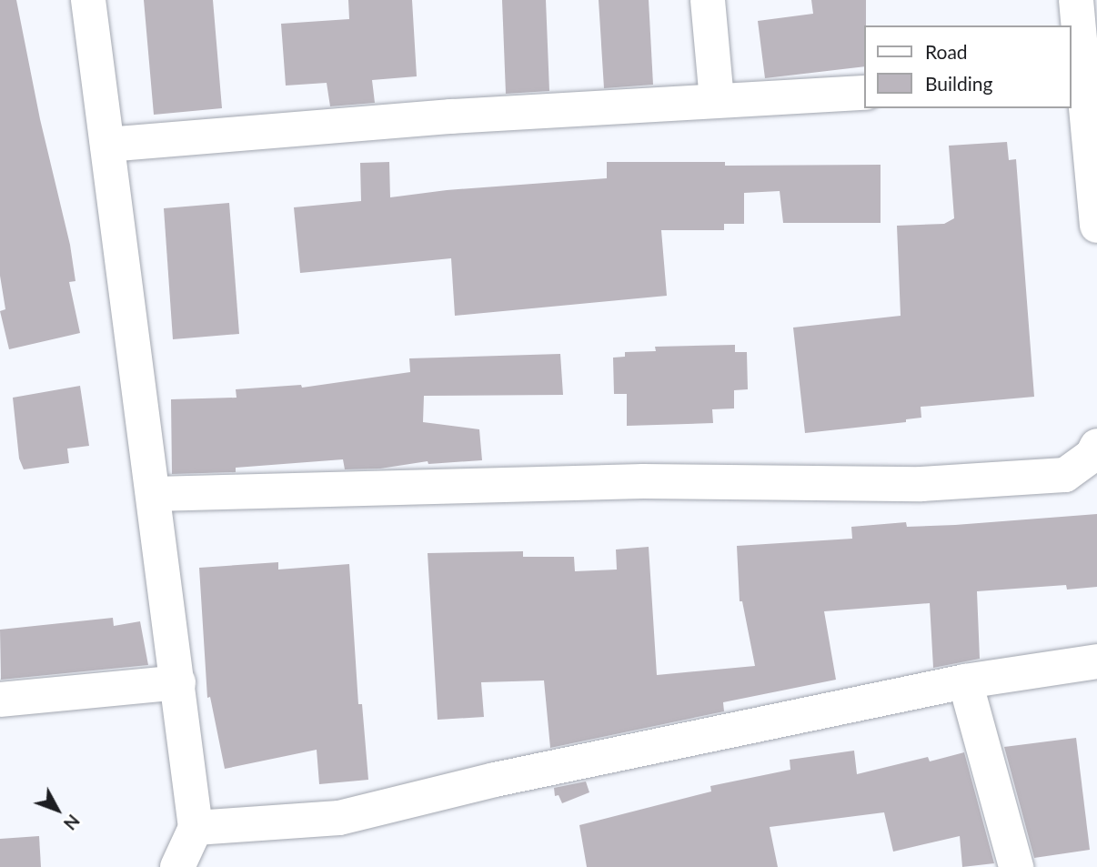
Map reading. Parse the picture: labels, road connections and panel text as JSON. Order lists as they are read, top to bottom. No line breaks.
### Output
{"legend":["Road","Building"],"north":"bottom right"}
